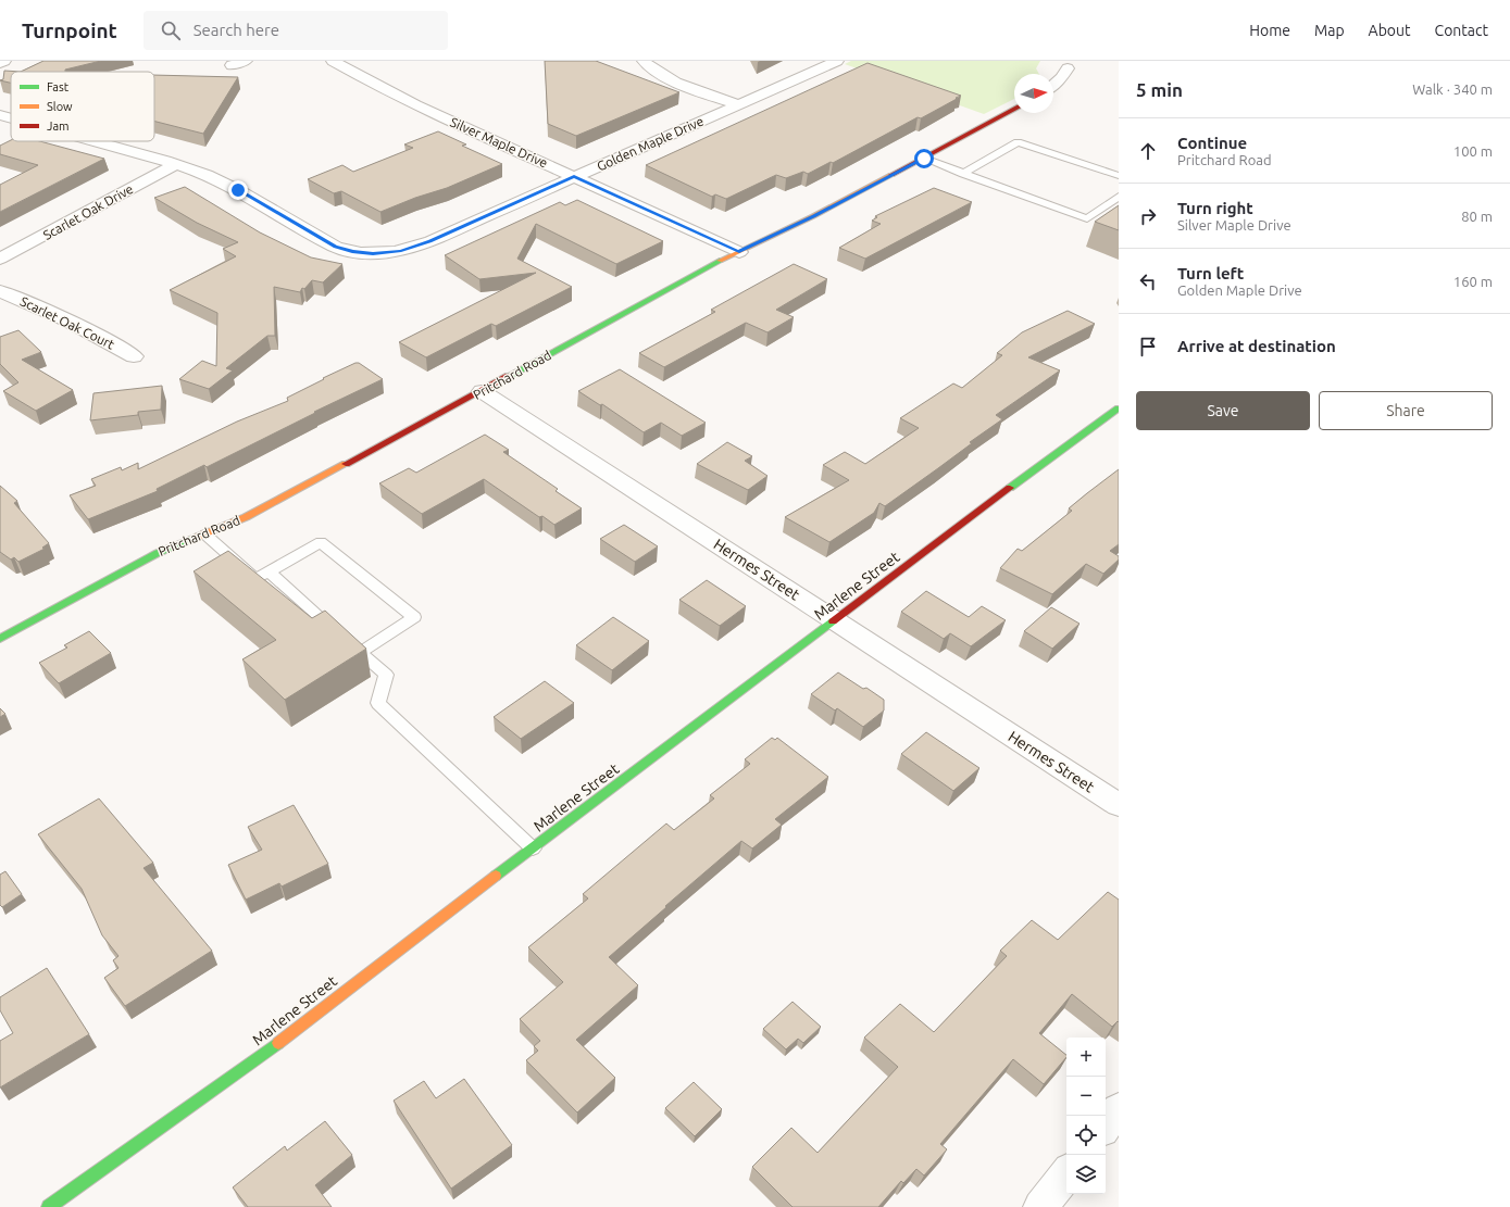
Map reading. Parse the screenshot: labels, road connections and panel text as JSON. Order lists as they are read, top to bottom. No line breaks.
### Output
{"streets":{"street":["Silver Maple Drive","Golden Maple Drive","Scarlet Oak Drive","Scarlet Oak Court","Pritchard Road","Hermes Street","Marlene Street"]},"crossings":[["Silver Maple Drive","Golden Maple Drive"],["Silver Maple Drive","Pritchard Road"],["Golden Maple Drive","Scarlet Oak Drive"],["Pritchard Road","Hermes Street"],["Hermes Street","Marlene Street"]],"legend":["Fast","Slow","Jam"],"north":"right","page":{"header":"Turnpoint","search":"Search here","nav":["Home","Map","About","Contact"],"heading":["5 min","Walk · 340 m"],"list":[["Continue","Pritchard Road","100 m"],["Turn right","Silver Maple Drive","80 m"],["Turn left","Golden Maple Drive","160 m"],"Arrive at destination"],"buttons":["Save","Share"],"map_buttons":["+","−"]}}
